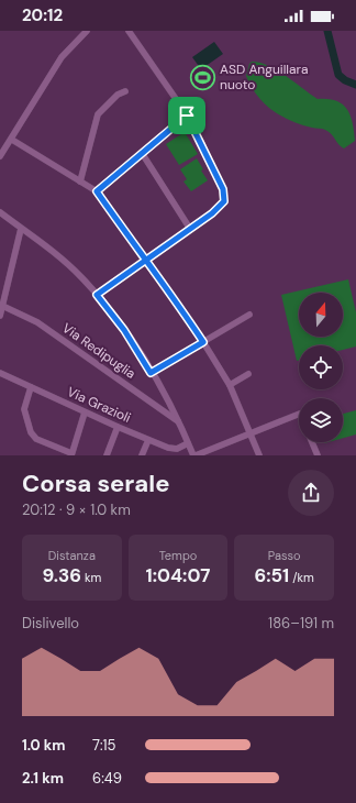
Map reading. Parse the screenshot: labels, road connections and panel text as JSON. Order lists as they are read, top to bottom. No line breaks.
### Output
{"streets":{"street":["Via Redipuglia","Via Grazioli"]},"places":{"sports":["ASD Anguillara nuoto"]},"north":"top","page":{"status":"20:12","heading":["Corsa serale","20:12 · 9 × 1.0 km"],"stats":[["Distanza","9.36 km"],["Tempo","1:04:07"],["Passo","6:51 /km"]],"chart":["Dislivello","186–191 m"],"list":[{"name":"1.0 km","note":"7:15"},{"name":"2.1 km","note":"6:49"}]}}
